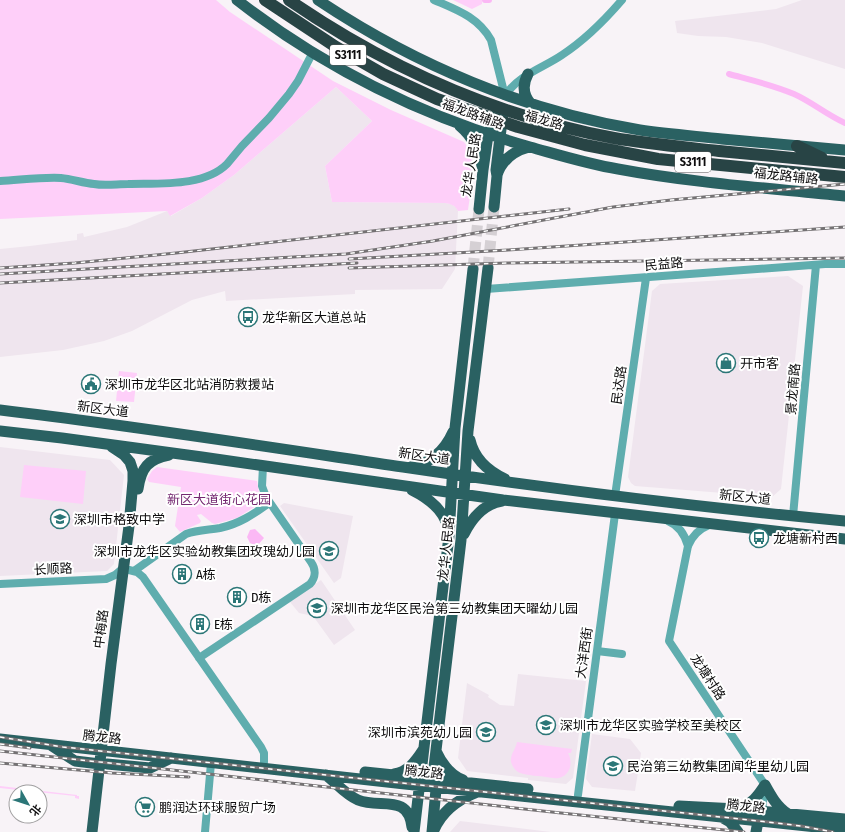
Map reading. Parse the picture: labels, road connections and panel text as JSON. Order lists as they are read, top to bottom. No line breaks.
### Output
{"streets":{"highway":["S3111","福龙路"],"main road":["福龙路辅路","龙华人民路","新区大道","中梅路","腾龙路"],"street":["民益路","民达路","景龙南路","长顺路","大洋西街","龙塘村路"]},"crossings":[["福龙路辅路","龙华人民路"],["龙华人民路","民益路"],["龙华人民路","新区大道"],["龙华人民路","腾龙路"],["民益路","民达路"],["民益路","景龙南路"],["民达路","新区大道"],["景龙南路","新区大道"],["中梅路","腾龙路"],["大洋西街","腾龙路"]],"parks":["新区大道街心花园"],"places":{"bus stop":["龙华新区大道总站","龙塘新村西"],"shop":["开市客"],"public building":["深圳市龙华区北站消防救援站"],"school or university":["深圳市格致中学","深圳市龙华区实验幼教集团玫瑰幼儿园","深圳市龙华区民治第三幼教集团天曜幼儿园","深圳市龙华区实验学校至美校区","深圳市滨苑幼儿园","民治第三幼教集团闻华里幼儿园"],"building":["A栋","D栋","E栋"],"supermarket":["鹏润达环球服贸广场"]},"north":"bottom right"}
